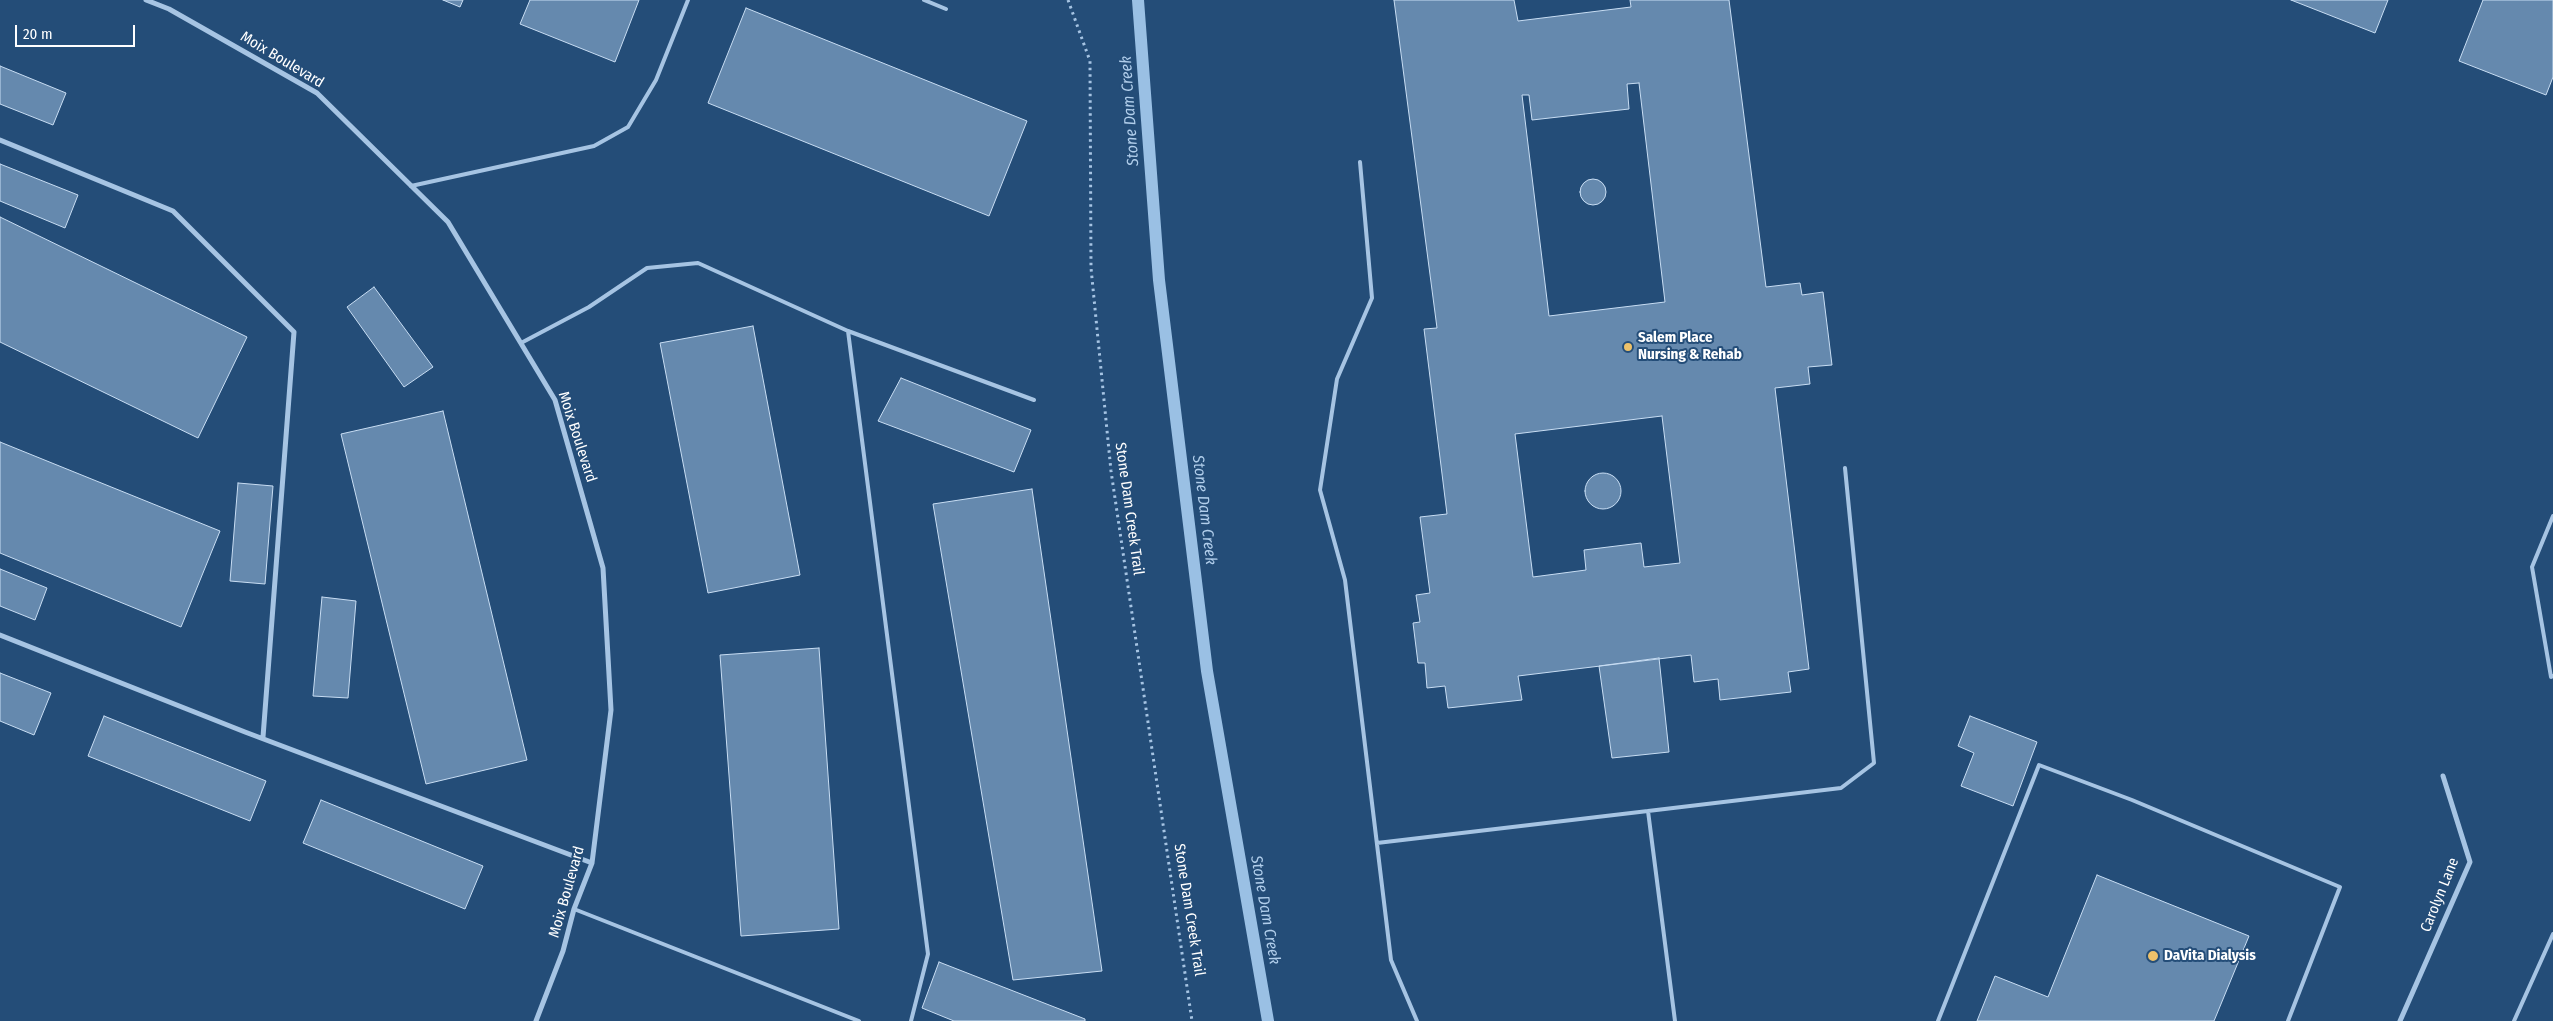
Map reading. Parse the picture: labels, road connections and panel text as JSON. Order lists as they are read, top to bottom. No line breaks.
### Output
{"streets":{"street":["Moix Boulevard","Carolyn Lane"],"path":["Stone Dam Creek Trail"]},"water":["Stone Dam Creek"],"places":["Salem Place Nursing & Rehab","DaVita Dialysis"],"scale_bar":"20 m"}
